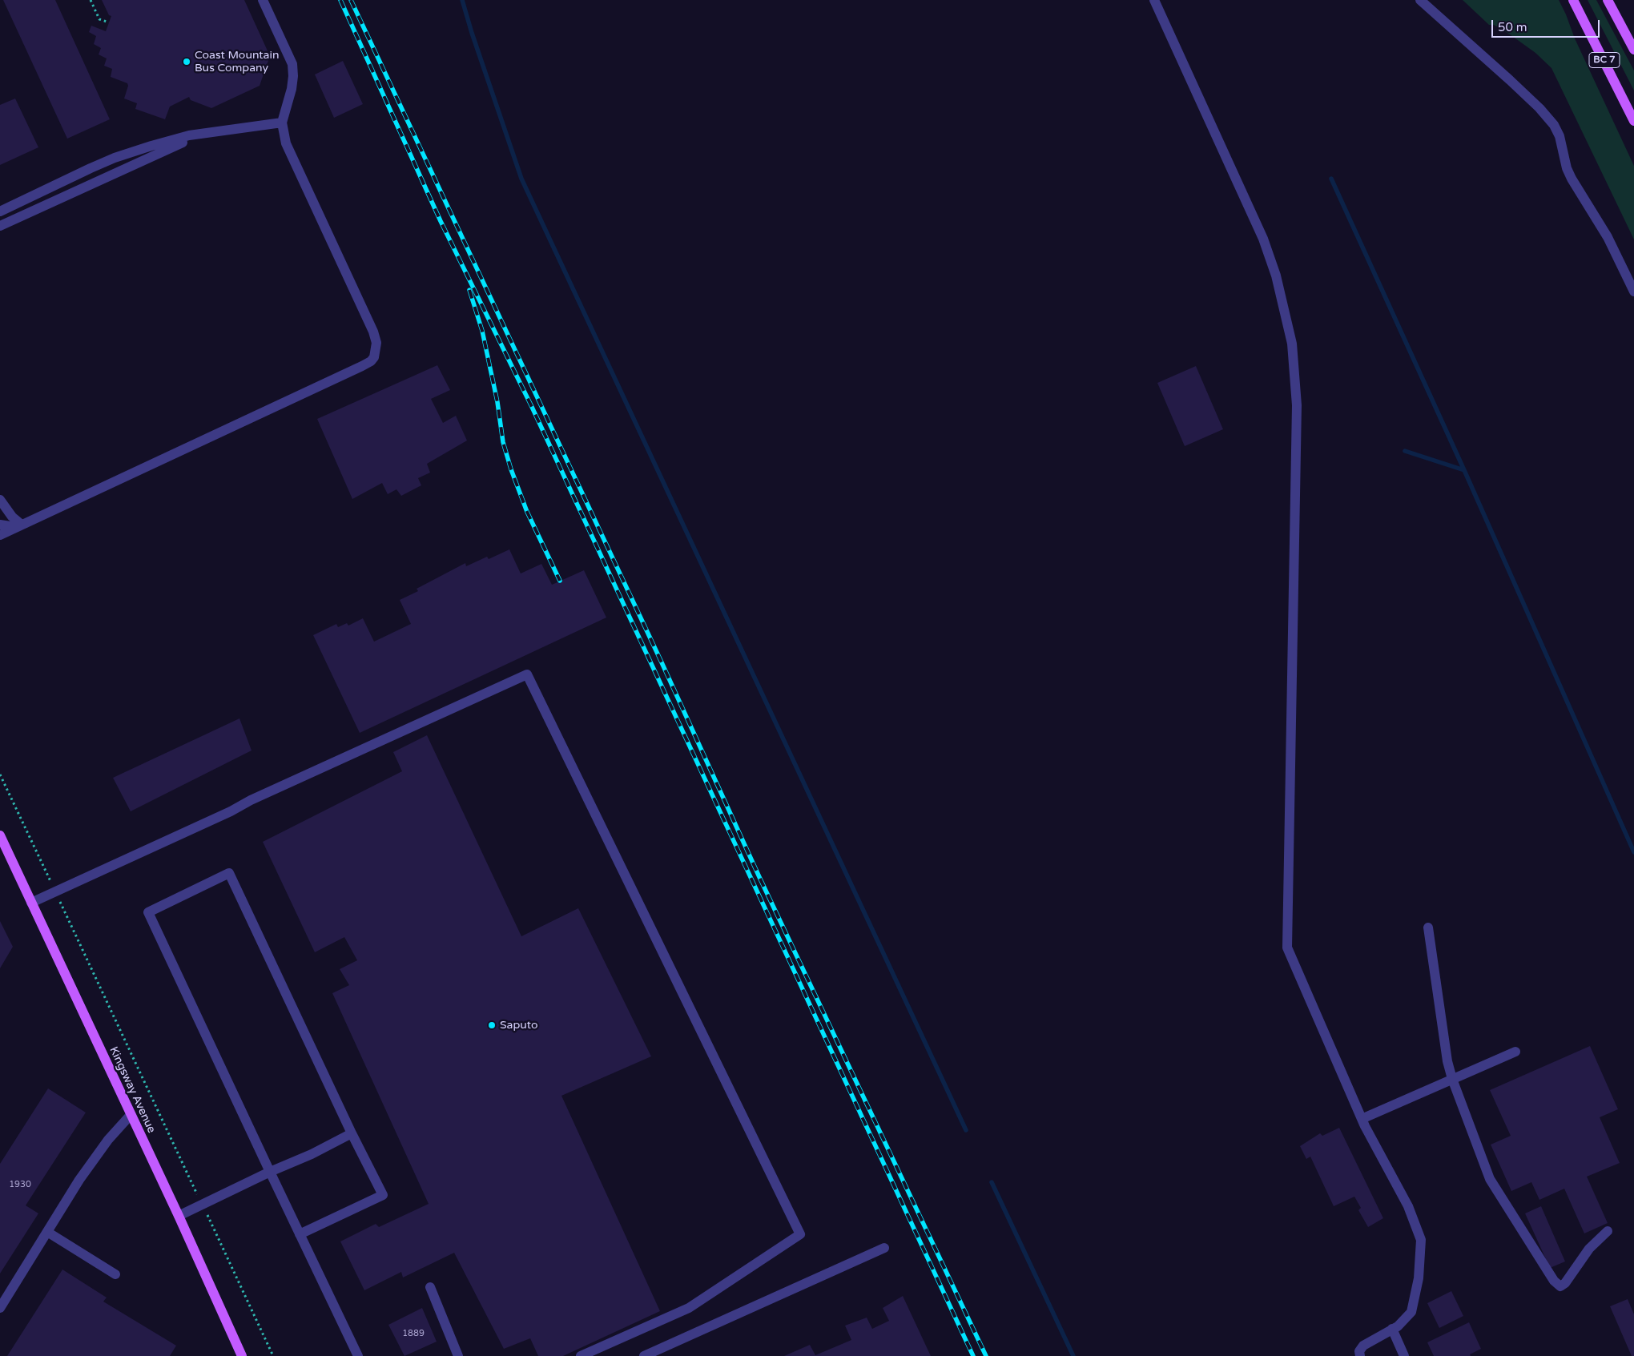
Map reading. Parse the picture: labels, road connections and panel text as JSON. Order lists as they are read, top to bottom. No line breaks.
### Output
{"streets":{"main road":["BC 7","Kingsway Avenue"]},"places":["Coast Mountain Bus Company","Saputo"],"house_numbers":["1930","1889"],"scale_bar":"50 m"}
